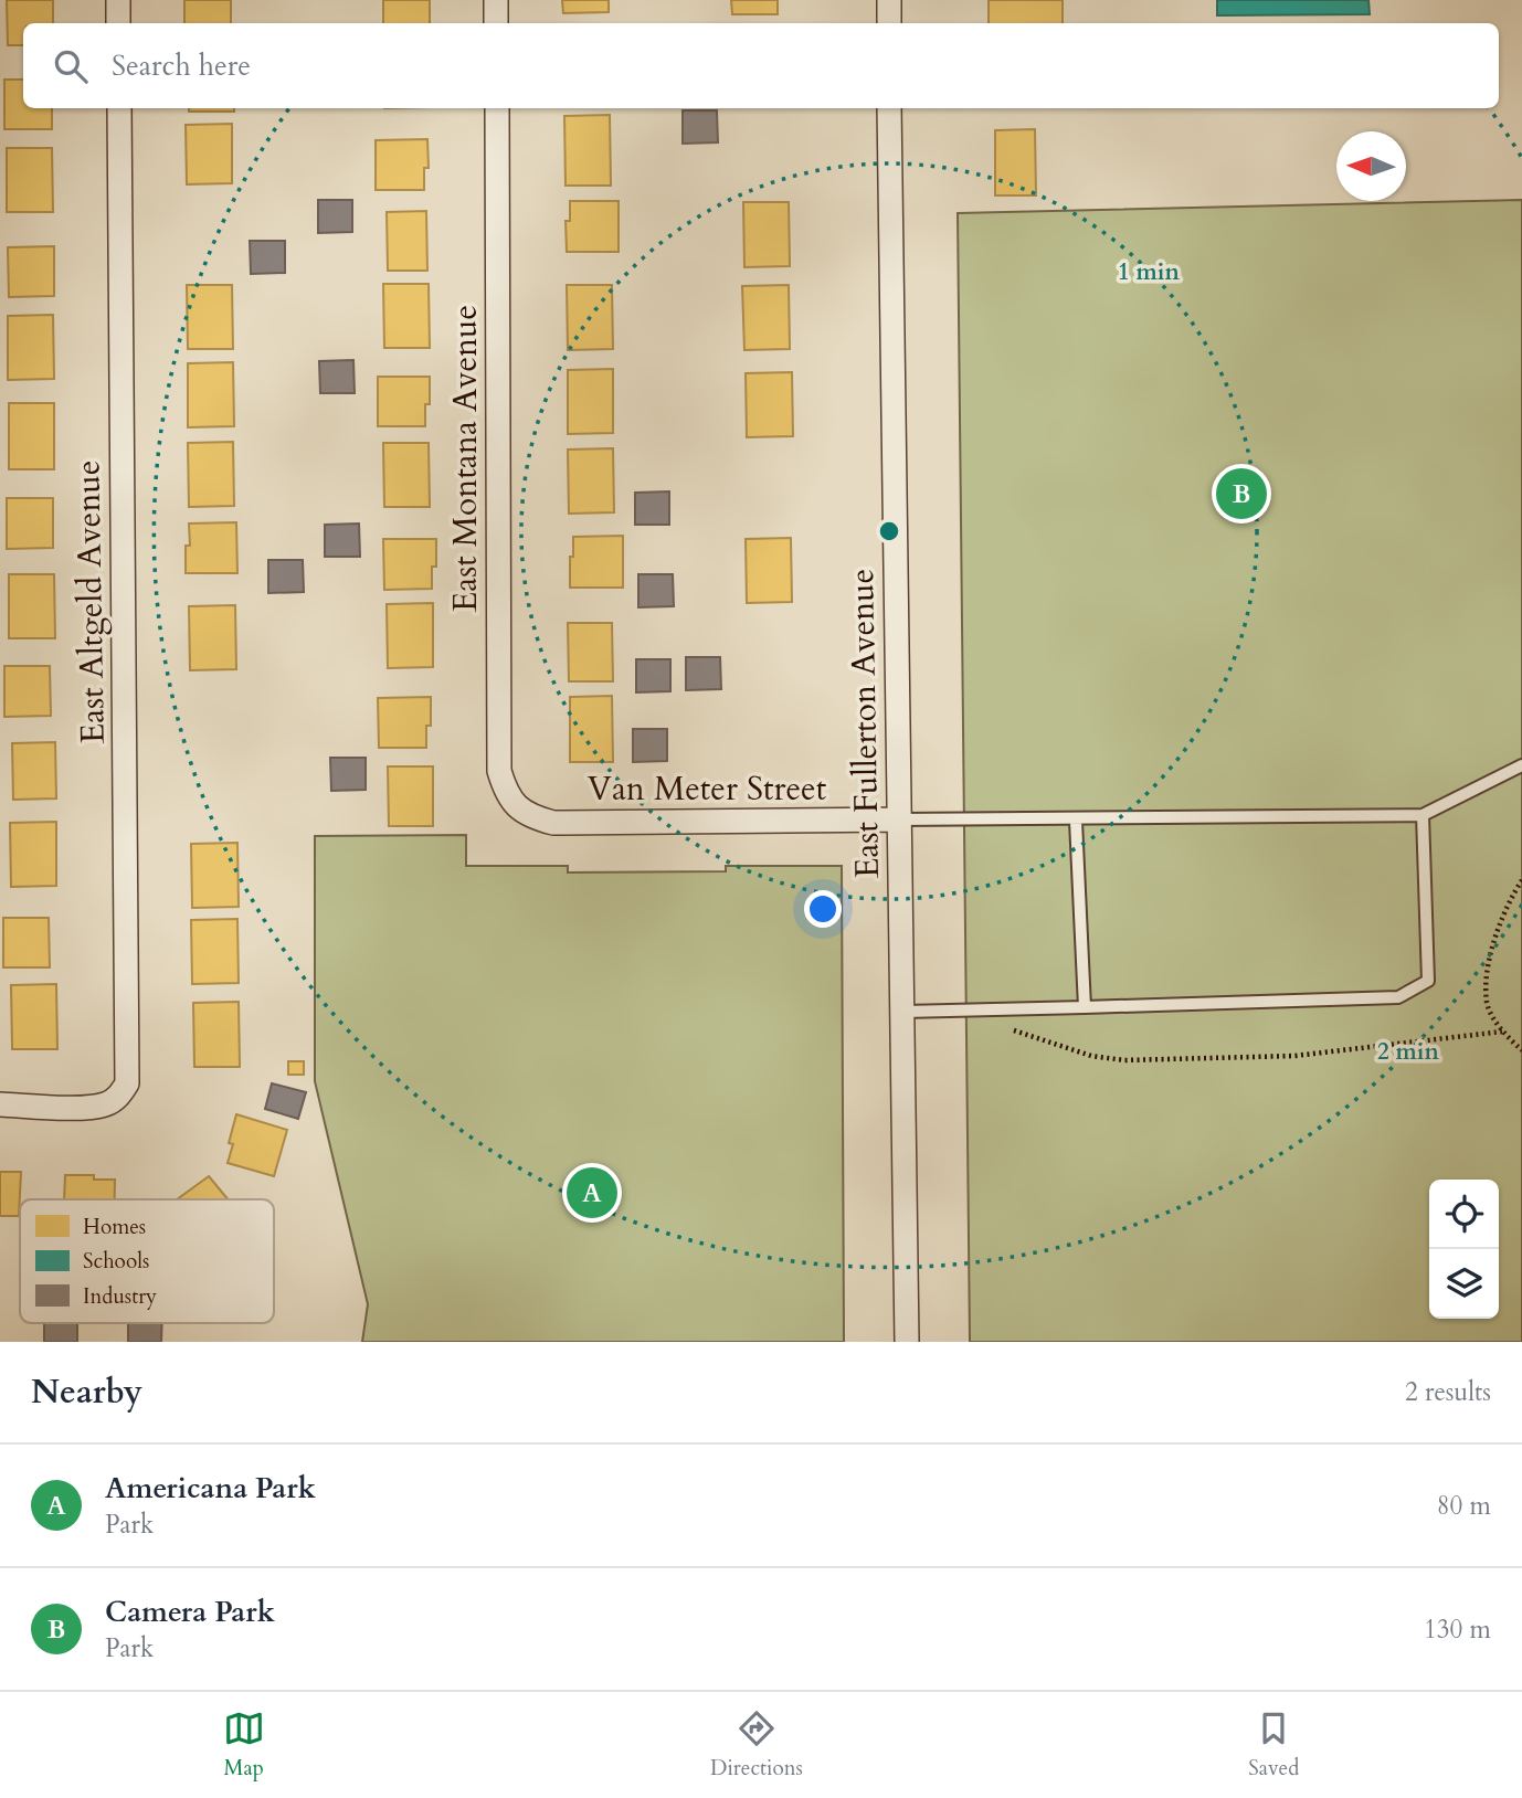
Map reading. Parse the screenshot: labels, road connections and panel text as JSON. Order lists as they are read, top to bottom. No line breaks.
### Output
{"streets":{"street":["East Montana Avenue","East Altgeld Avenue","East Fullerton Avenue","Van Meter Street"]},"crossings":[["East Montana Avenue","Van Meter Street"],["East Fullerton Avenue","Van Meter Street"]],"legend":["Homes","Schools","Industry"],"north":"left","page":{"search":"Search here","pins":["B","A"],"heading":["Nearby","2 results"],"list":[{"mark":"A","name":"Americana Park","note":"Park","value":"80 m"},{"mark":"B","name":"Camera Park","note":"Park","value":"130 m"}],"nav":["Map","Directions","Saved"]},"rings":["1 min","2 min"]}
